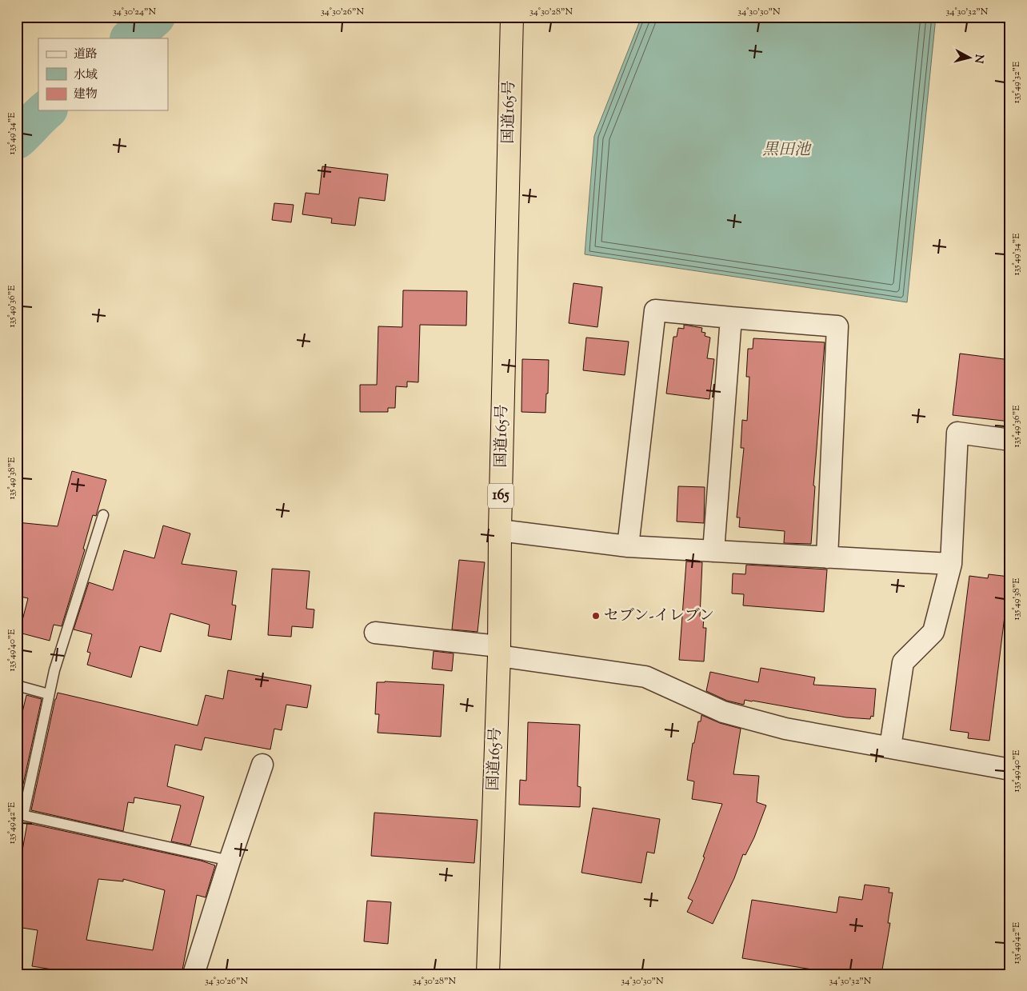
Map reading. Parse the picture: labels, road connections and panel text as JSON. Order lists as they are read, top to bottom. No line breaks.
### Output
{"streets":{"highway":["国道165号","165"]},"water":["黒田池"],"places":["セブン-イレブン"],"legend":["道路","水域","建物"],"north":"right","coordinates":["34°30'24\"N","34°30'26\"N","34°30'28\"N","34°30'30\"N","34°30'32\"N","135°49'32\"E","135°49'34\"E","135°49'36\"E","135°49'38\"E","135°49'40\"E","135°49'42\"E"]}
